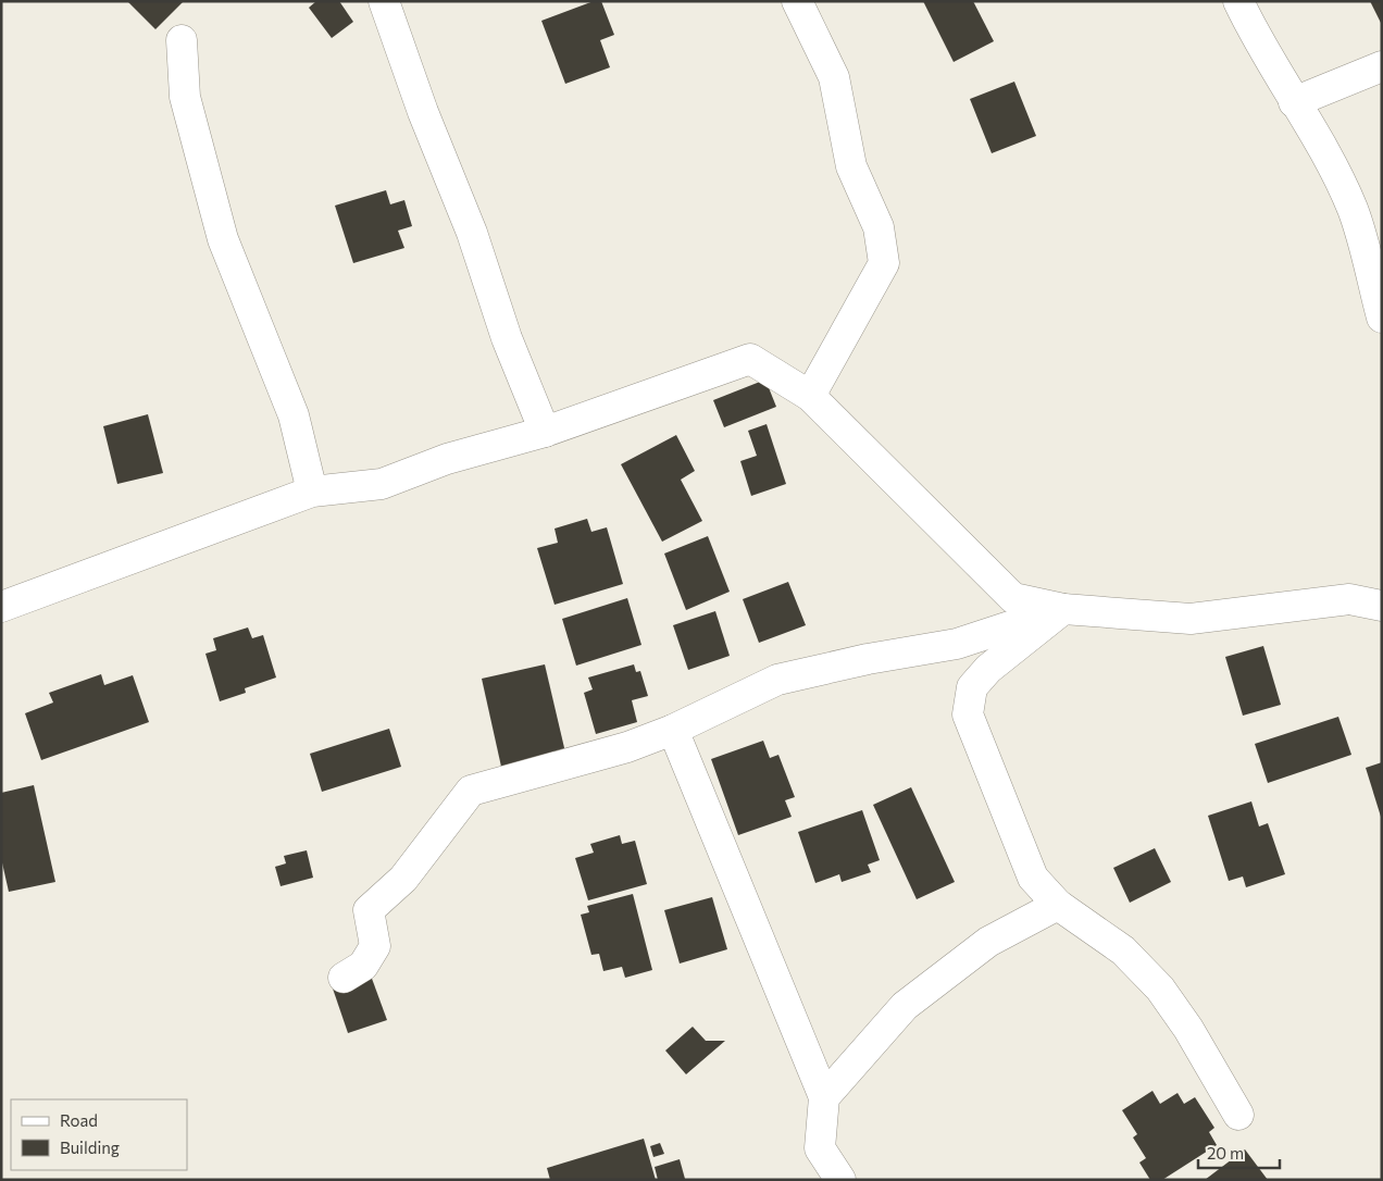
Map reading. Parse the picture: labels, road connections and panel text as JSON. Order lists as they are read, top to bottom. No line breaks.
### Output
{"legend":["Road","Building"],"scale_bar":"20 m"}
